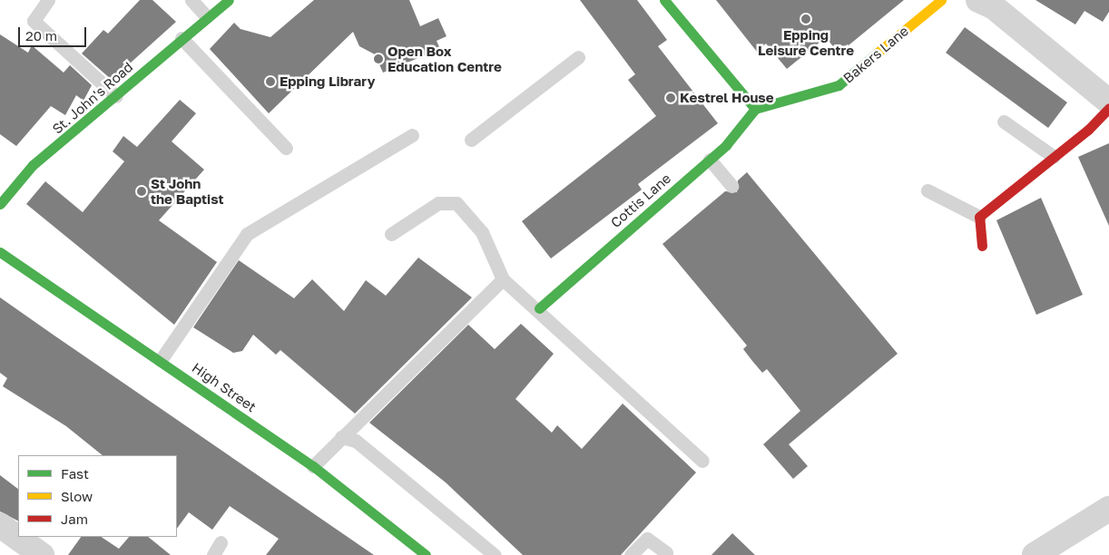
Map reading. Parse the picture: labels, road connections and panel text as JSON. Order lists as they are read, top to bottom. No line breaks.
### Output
{"streets":{"street":["Bakers Lane","St. John's Road","Cottis Lane","High Street"]},"crossings":[["Bakers Lane","Cottis Lane"]],"places":["Epping Leisure Centre","Open Box Education Centre","Epping Library","Kestrel House","St John the Baptist"],"legend":["Fast","Slow","Jam"],"scale_bar":"20 m"}
